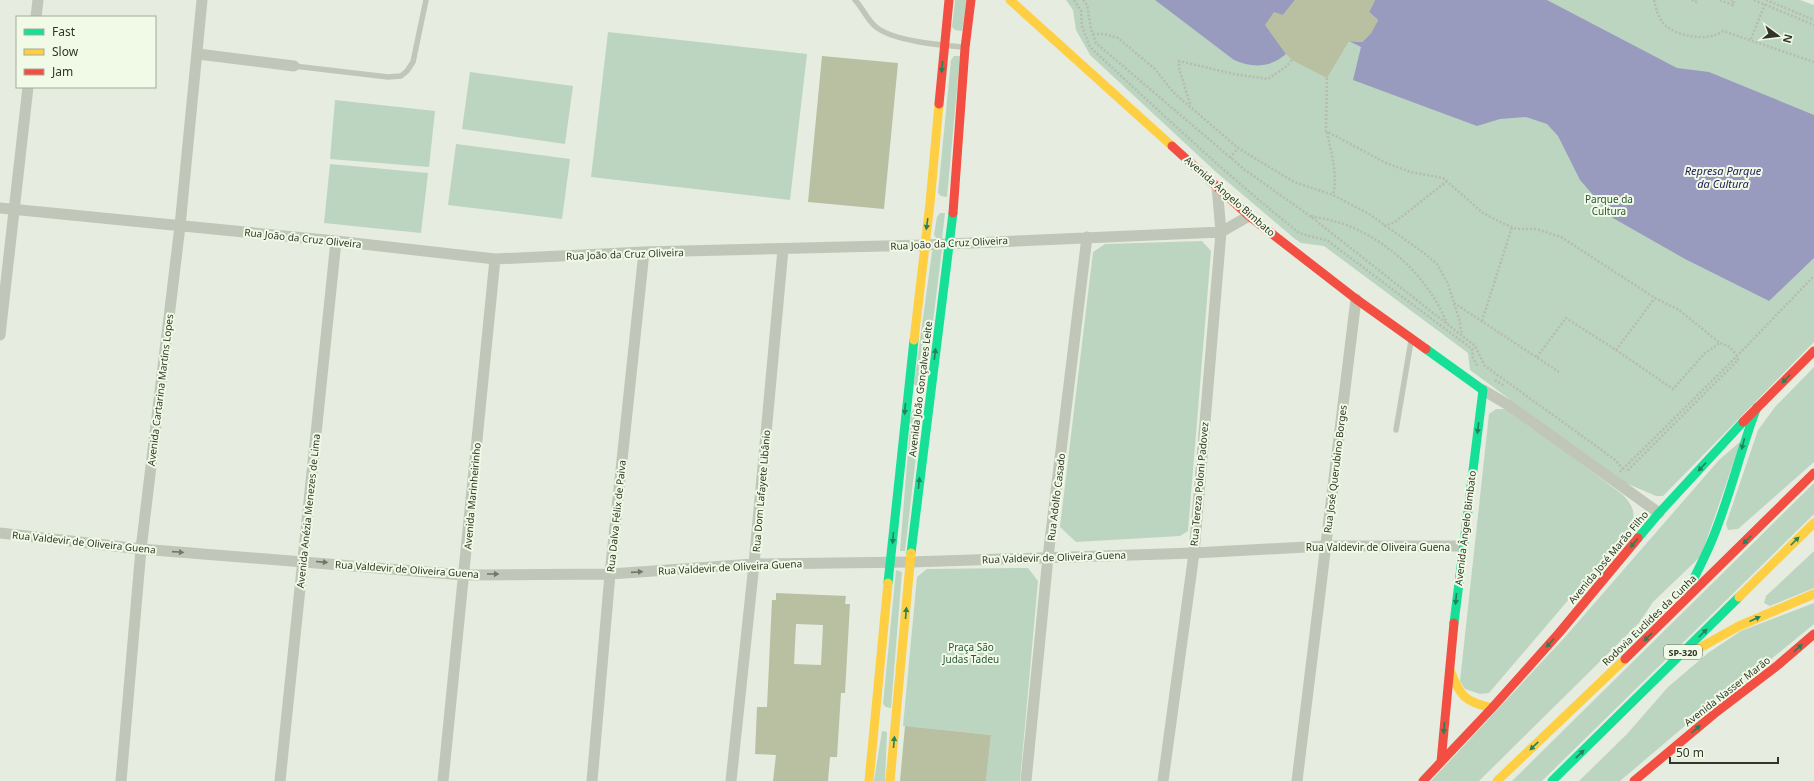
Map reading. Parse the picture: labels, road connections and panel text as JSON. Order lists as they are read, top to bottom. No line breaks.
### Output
{"streets":{"main road":["Avenida Ângelo Bimbato","Avenida João Gonçalves Leite","Avenida José Marão Filho","Rodovia Euclides da Cunha","SP-320","Avenida Nasser Marão"],"street":["Rua João da Cruz Oliveira","Avenida Cartarina Martins Lopes","Rua José Querubino Borges","Rua Tereza Poloni Padovez","Rua Dom Lafayete Libânio","Avenida Marinheirinho","Rua Adolfo Casado","Avenida Anézia Menezes de Lima","Rua Dalva Félix de Paiva","Rua Valdevir de Oliveira Guena"]},"crossings":[["Avenida Ângelo Bimbato","Rua João da Cruz Oliveira"],["Avenida Ângelo Bimbato","Rua José Querubino Borges"],["Avenida Ângelo Bimbato","Rua Tereza Poloni Padovez"],["Avenida Ângelo Bimbato","Rua Valdevir de Oliveira Guena"],["Avenida Ângelo Bimbato","Avenida José Marão Filho"],["Rua João da Cruz Oliveira","Avenida João Gonçalves Leite"],["Rua João da Cruz Oliveira","Avenida Cartarina Martins Lopes"],["Rua João da Cruz Oliveira","Rua Tereza Poloni Padovez"],["Rua João da Cruz Oliveira","Rua Dom Lafayete Libânio"],["Rua João da Cruz Oliveira","Avenida Marinheirinho"],["Rua João da Cruz Oliveira","Rua Adolfo Casado"],["Rua João da Cruz Oliveira","Avenida Anézia Menezes de Lima"],["Rua João da Cruz Oliveira","Rua Dalva Félix de Paiva"],["Avenida João Gonçalves Leite","Rua Valdevir de Oliveira Guena"],["Avenida Cartarina Martins Lopes","Rua Valdevir de Oliveira Guena"],["Rua José Querubino Borges","Rua Valdevir de Oliveira Guena"],["Rua Tereza Poloni Padovez","Rua Valdevir de Oliveira Guena"],["Rua Dom Lafayete Libânio","Rua Valdevir de Oliveira Guena"],["Avenida Marinheirinho","Rua Valdevir de Oliveira Guena"],["Rua Adolfo Casado","Rua Valdevir de Oliveira Guena"],["Avenida Anézia Menezes de Lima","Rua Valdevir de Oliveira Guena"],["Rua Dalva Félix de Paiva","Rua Valdevir de Oliveira Guena"]],"one_way":["Rua Valdevir de Oliveira Guena"],"water":["Represa Parque da Cultura"],"parks":["Parque da Cultura","Praça São Judas Tadeu"],"legend":["Fast","Slow","Jam"],"scale_bar":"50 m","north":"right"}
